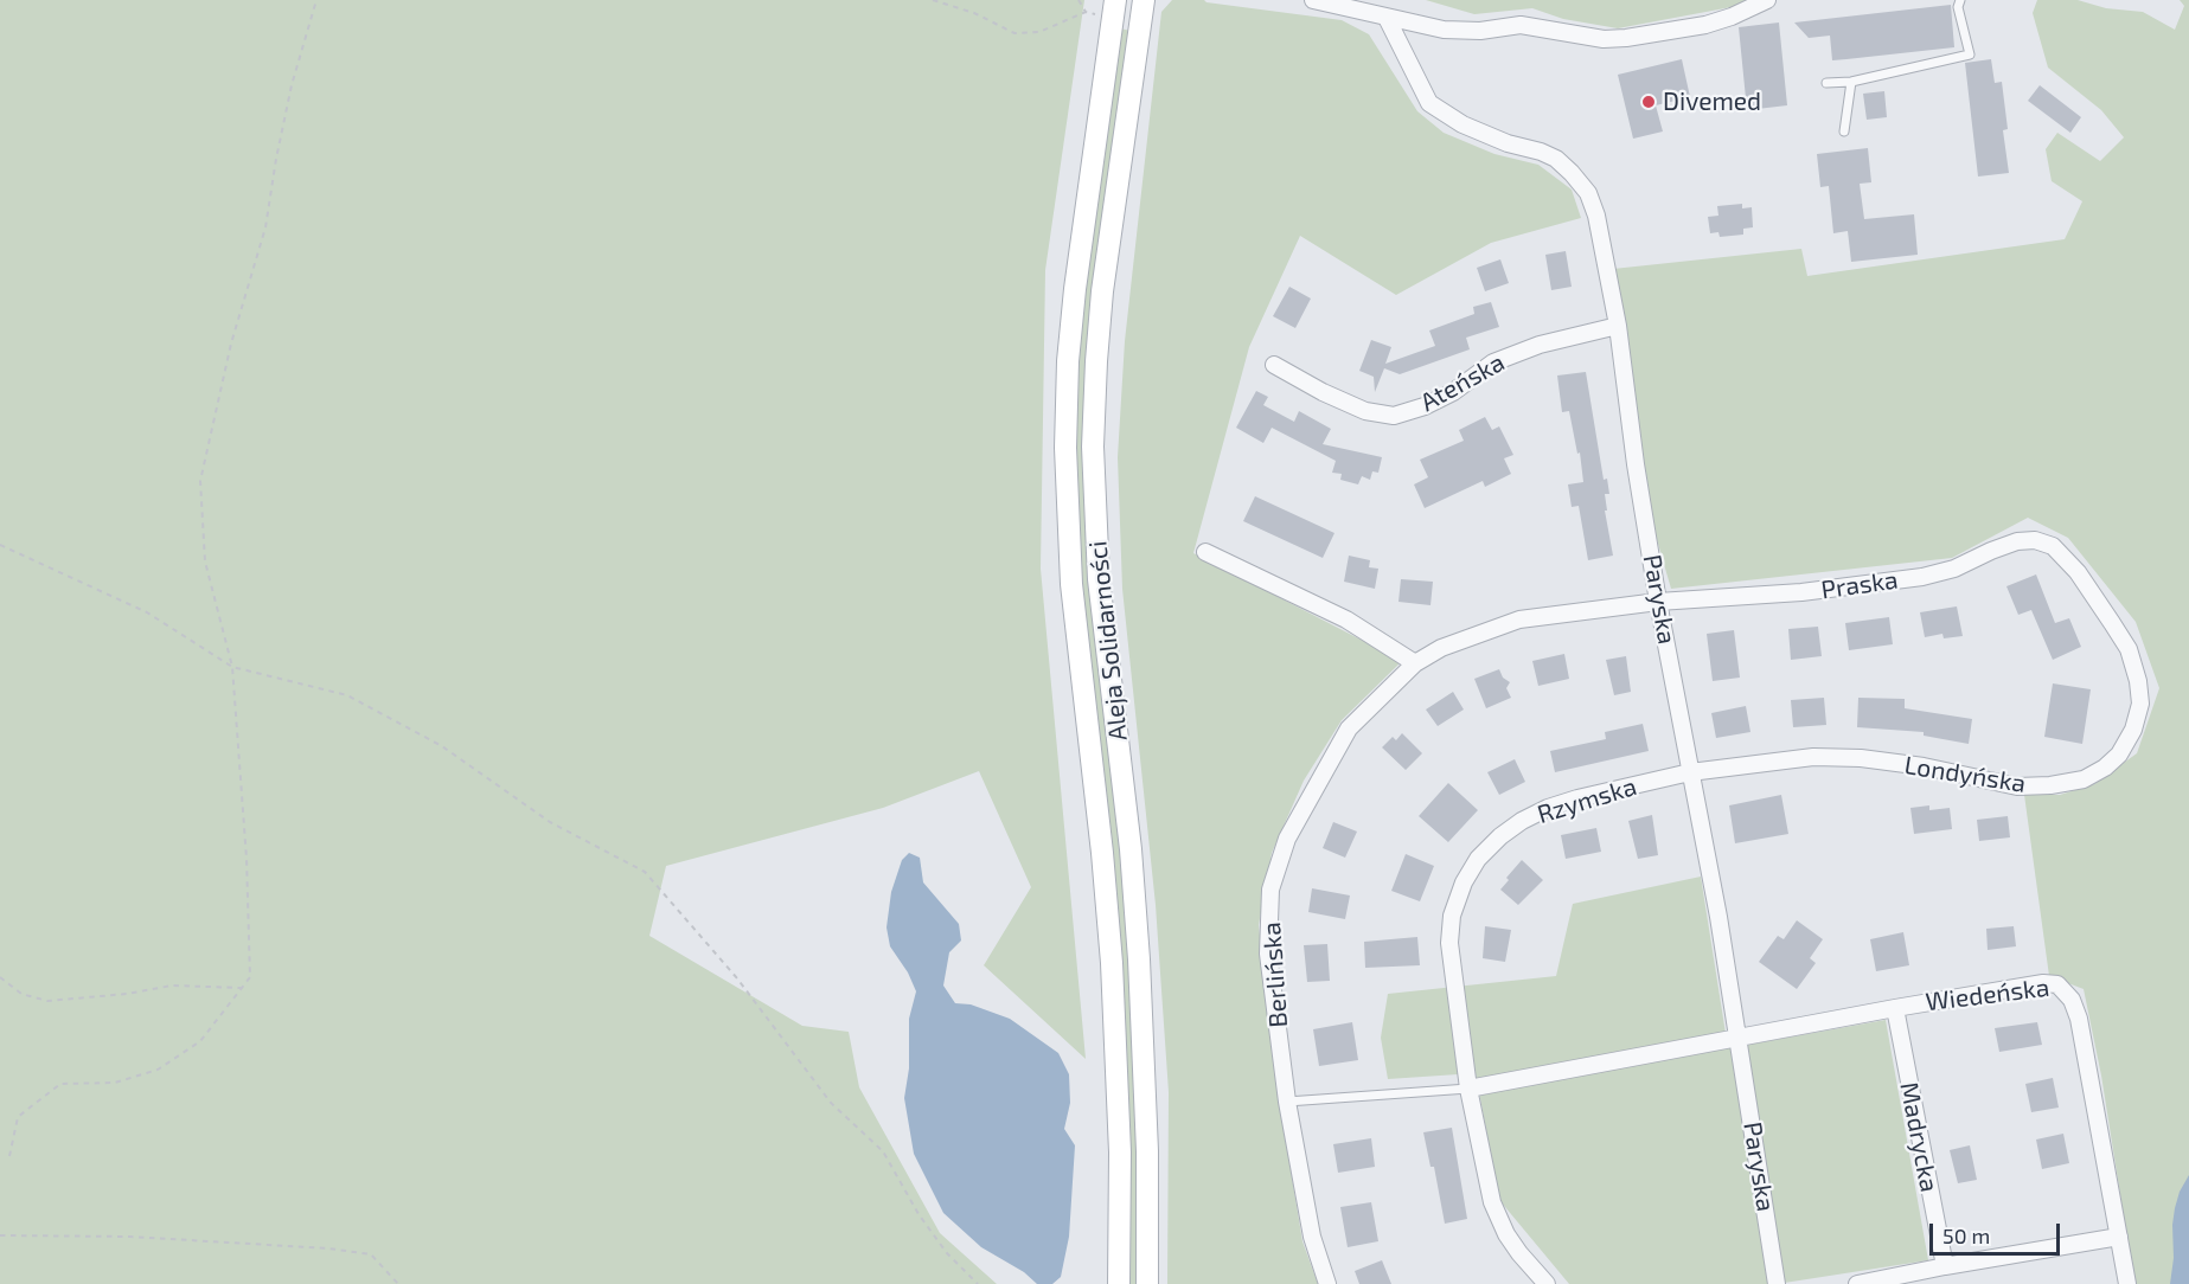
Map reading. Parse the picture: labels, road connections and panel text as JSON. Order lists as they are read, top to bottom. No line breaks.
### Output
{"streets":{"main road":["Aleja Solidarności"],"street":["Ateńska","Praska","Paryska","Londyńska","Rzymska","Berlińska","Wiedeńska","Madrycka"]},"crossings":[["Ateńska","Paryska"],["Praska","Paryska"],["Praska","Londyńska"],["Praska","Berlińska"],["Paryska","Londyńska"],["Paryska","Rzymska"],["Paryska","Berlińska"],["Paryska","Wiedeńska"],["Londyńska","Rzymska"],["Wiedeńska","Madrycka"]],"places":["Divemed"],"scale_bar":"50 m"}
